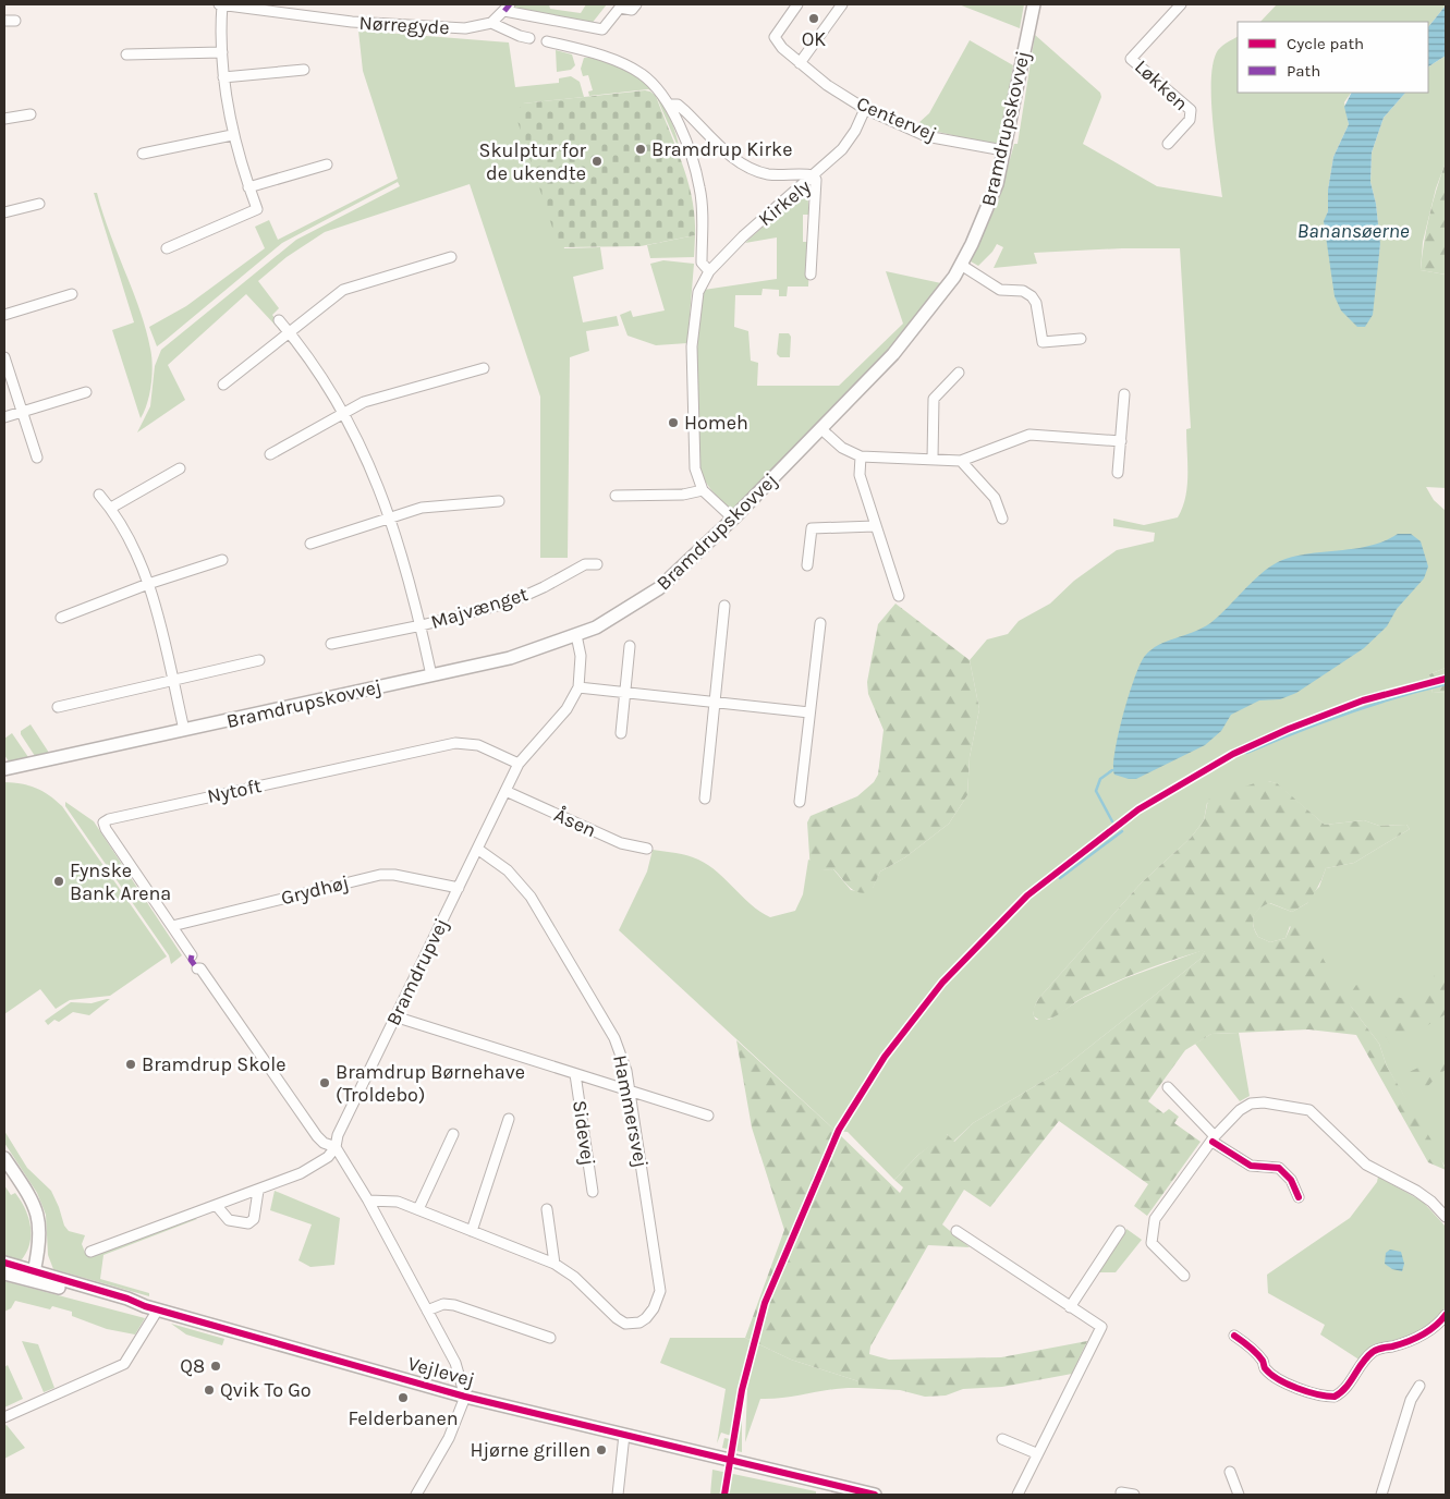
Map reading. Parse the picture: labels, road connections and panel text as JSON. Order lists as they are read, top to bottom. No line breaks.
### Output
{"streets":{"street":["Nørregyde","Løkken","Centervej","Bramdrupskovvej","Kirkely","Majvænget","Nytoft","Åsen","Grydhøj","Bramdrupvej","Hammersvej","Sidevej","Vejlevej"]},"crossings":[["Centervej","Bramdrupskovvej"],["Bramdrupskovvej","Kirkely"],["Bramdrupskovvej","Majvænget"],["Bramdrupskovvej","Bramdrupvej"],["Nytoft","Grydhøj"],["Nytoft","Bramdrupvej"],["Åsen","Bramdrupvej"],["Grydhøj","Bramdrupvej"],["Bramdrupvej","Hammersvej"]],"water":["Banansøerne"],"places":["OK","Bramdrup Kirke","Skulptur for de ukendte","Homeh","Fynske Bank Arena","Bramdrup Skole","Bramdrup Børnehave (Troldebo)","Q8","Qvik To Go","Felderbanen","Hjørne grillen"],"legend":["Cycle path","Path"]}
